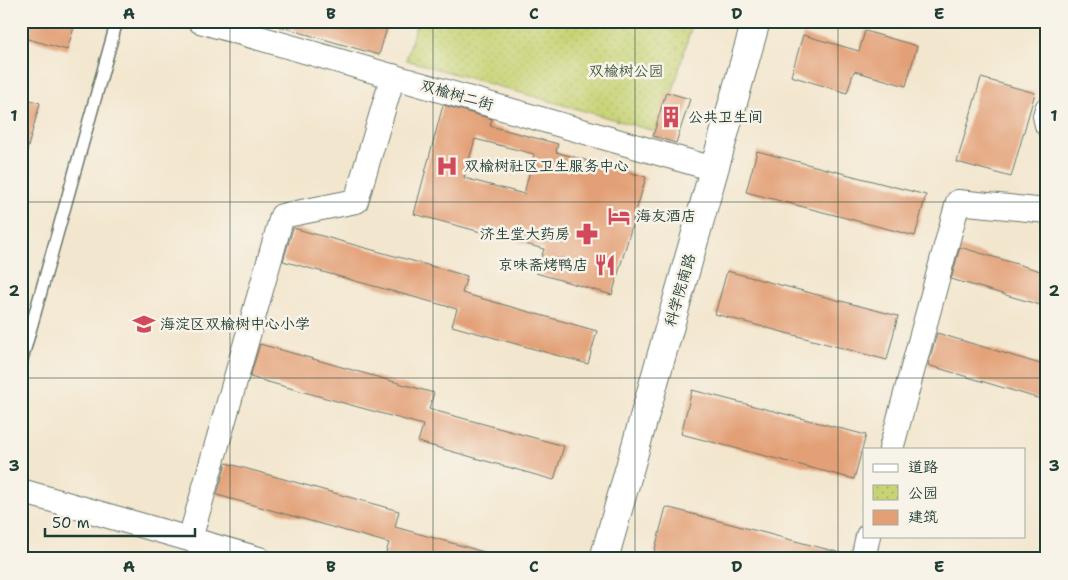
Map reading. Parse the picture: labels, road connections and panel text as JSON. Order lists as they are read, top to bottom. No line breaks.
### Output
{"streets":{"street":["双榆树二街","科学院南路"]},"crossings":[["双榆树二街","科学院南路"]],"parks":["双榆树公园"],"places":{"building":["公共卫生间"],"hospital":["双榆树社区卫生服务中心"],"hotel":["海友酒店"],"pharmacy":["济生堂大药房"],"restaurant":["京味斋烤鸭店"],"school or university":["海淀区双榆树中心小学"]},"legend":["道路","公园","建筑"],"scale_bar":"50 m","grid":{"columns":["A","B","C","D","E"],"rows":["1","2","3"]}}
